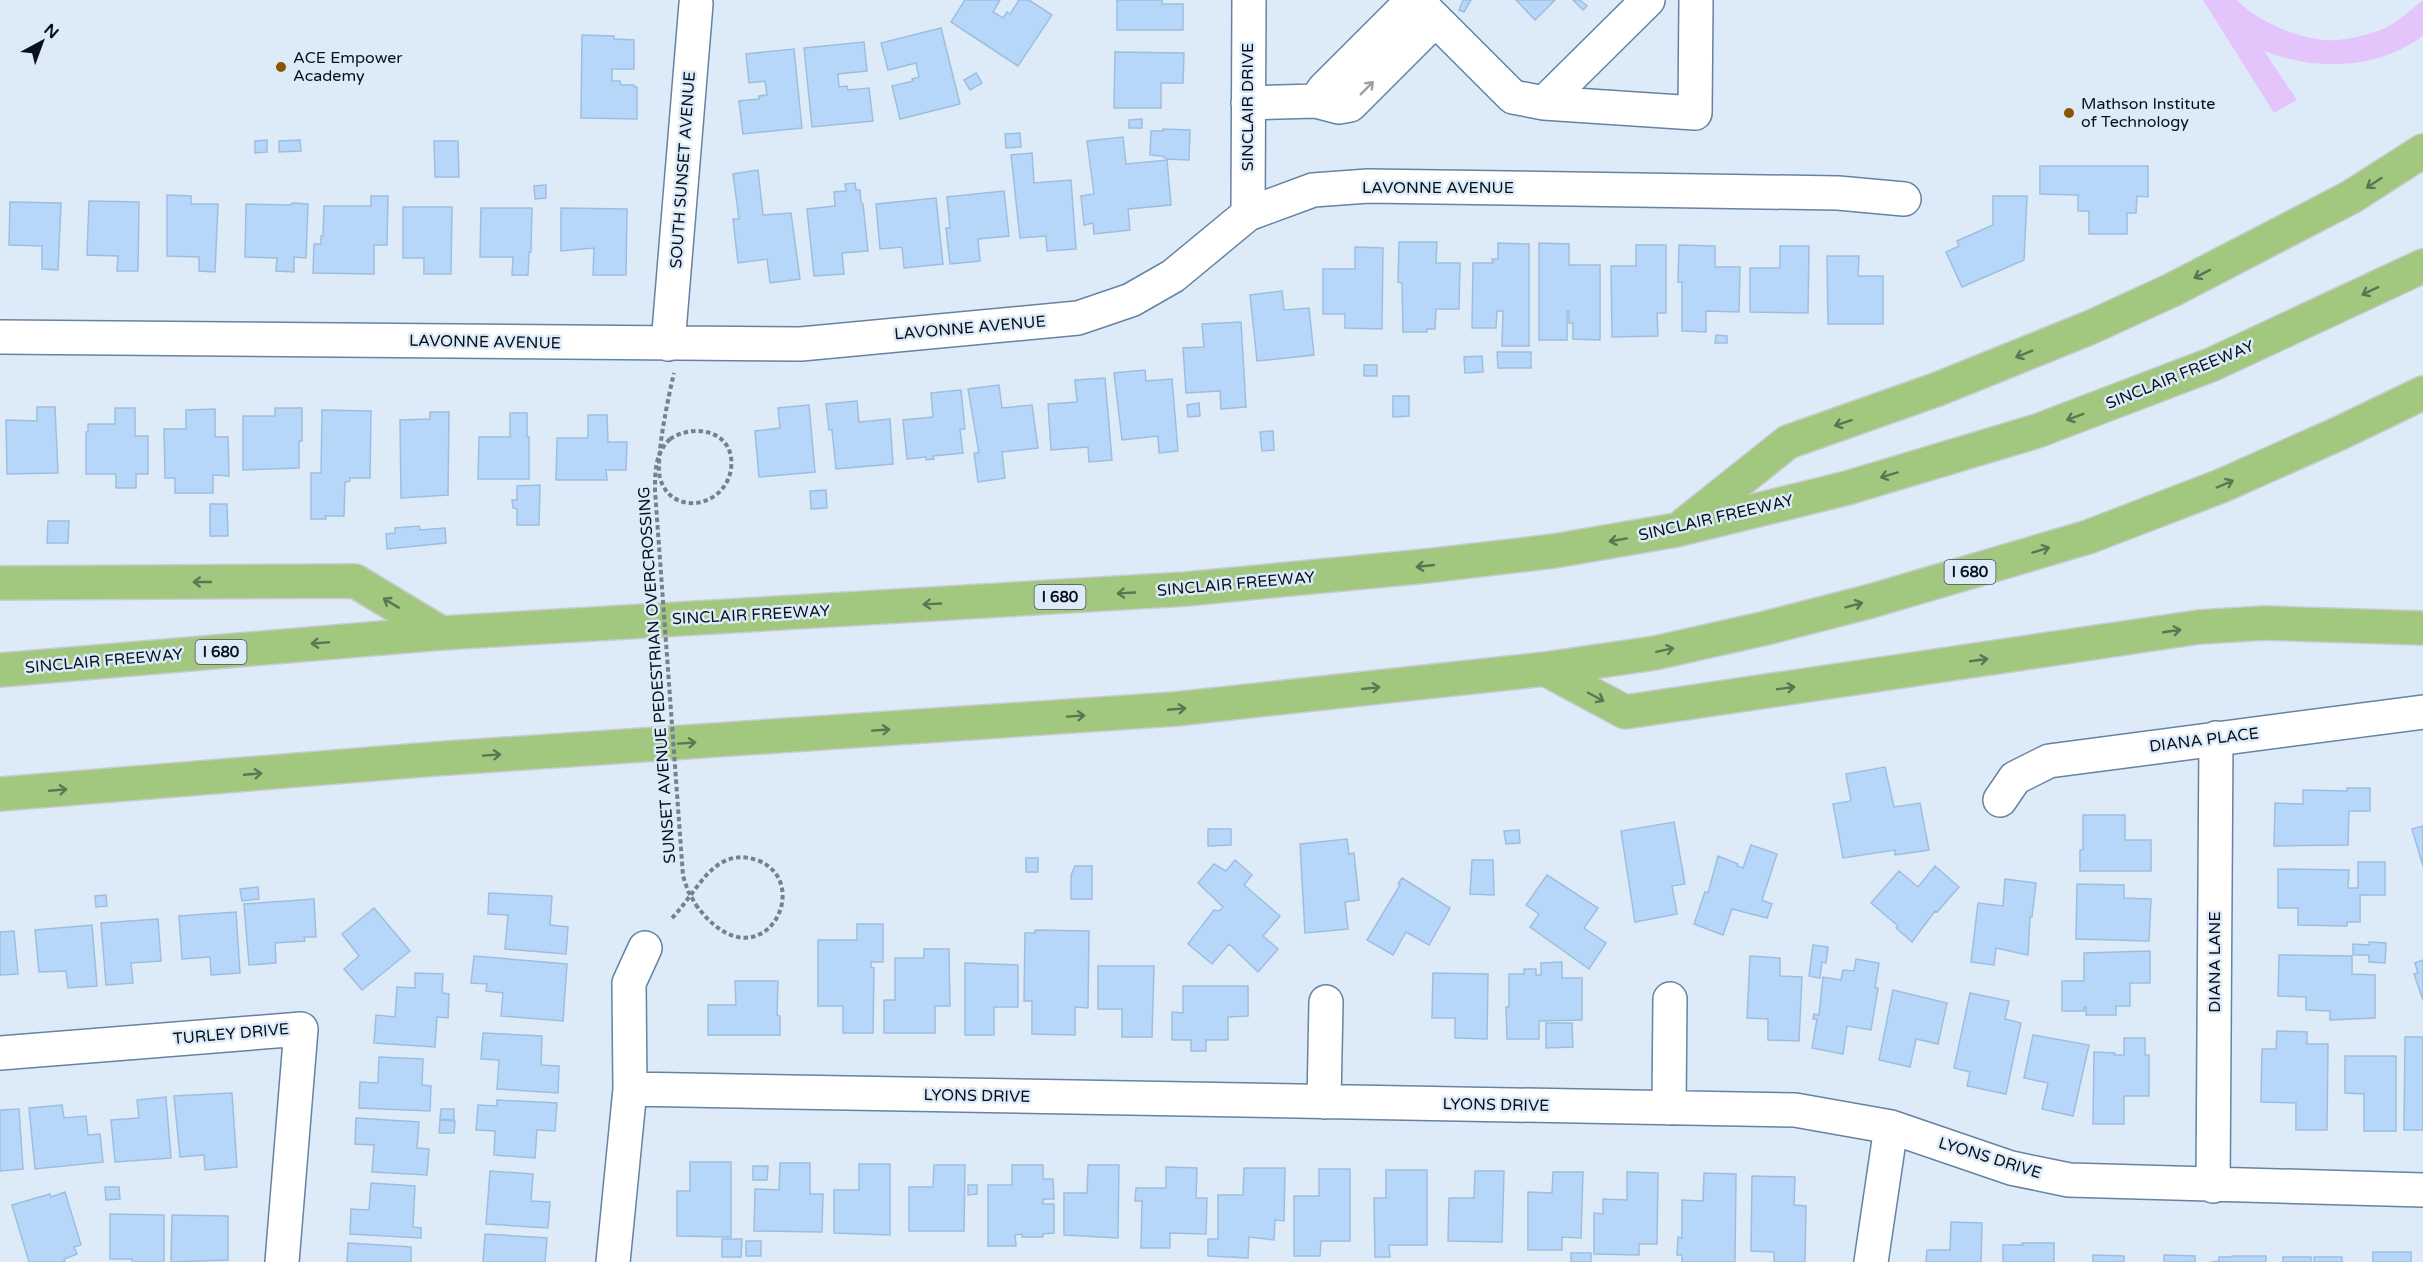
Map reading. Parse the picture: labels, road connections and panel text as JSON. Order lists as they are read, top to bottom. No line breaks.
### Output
{"streets":{"highway":["SINCLAIR FREEWAY","I 680"],"street":["SINCLAIR DRIVE","SOUTH SUNSET AVENUE","LAVONNE AVENUE","DIANA PLACE","DIANA LANE","TURLEY DRIVE","LYONS DRIVE"],"path":["SUNSET AVENUE PEDESTRIAN OVERCROSSING"]},"crossings":[["SINCLAIR DRIVE","LAVONNE AVENUE"],["SOUTH SUNSET AVENUE","LAVONNE AVENUE"],["SOUTH SUNSET AVENUE","SUNSET AVENUE PEDESTRIAN OVERCROSSING"],["LAVONNE AVENUE","SUNSET AVENUE PEDESTRIAN OVERCROSSING"],["DIANA PLACE","DIANA LANE"],["DIANA LANE","LYONS DRIVE"]],"places":["ACE Empower Academy","Mathson Institute of Technology"],"north":"top right"}
